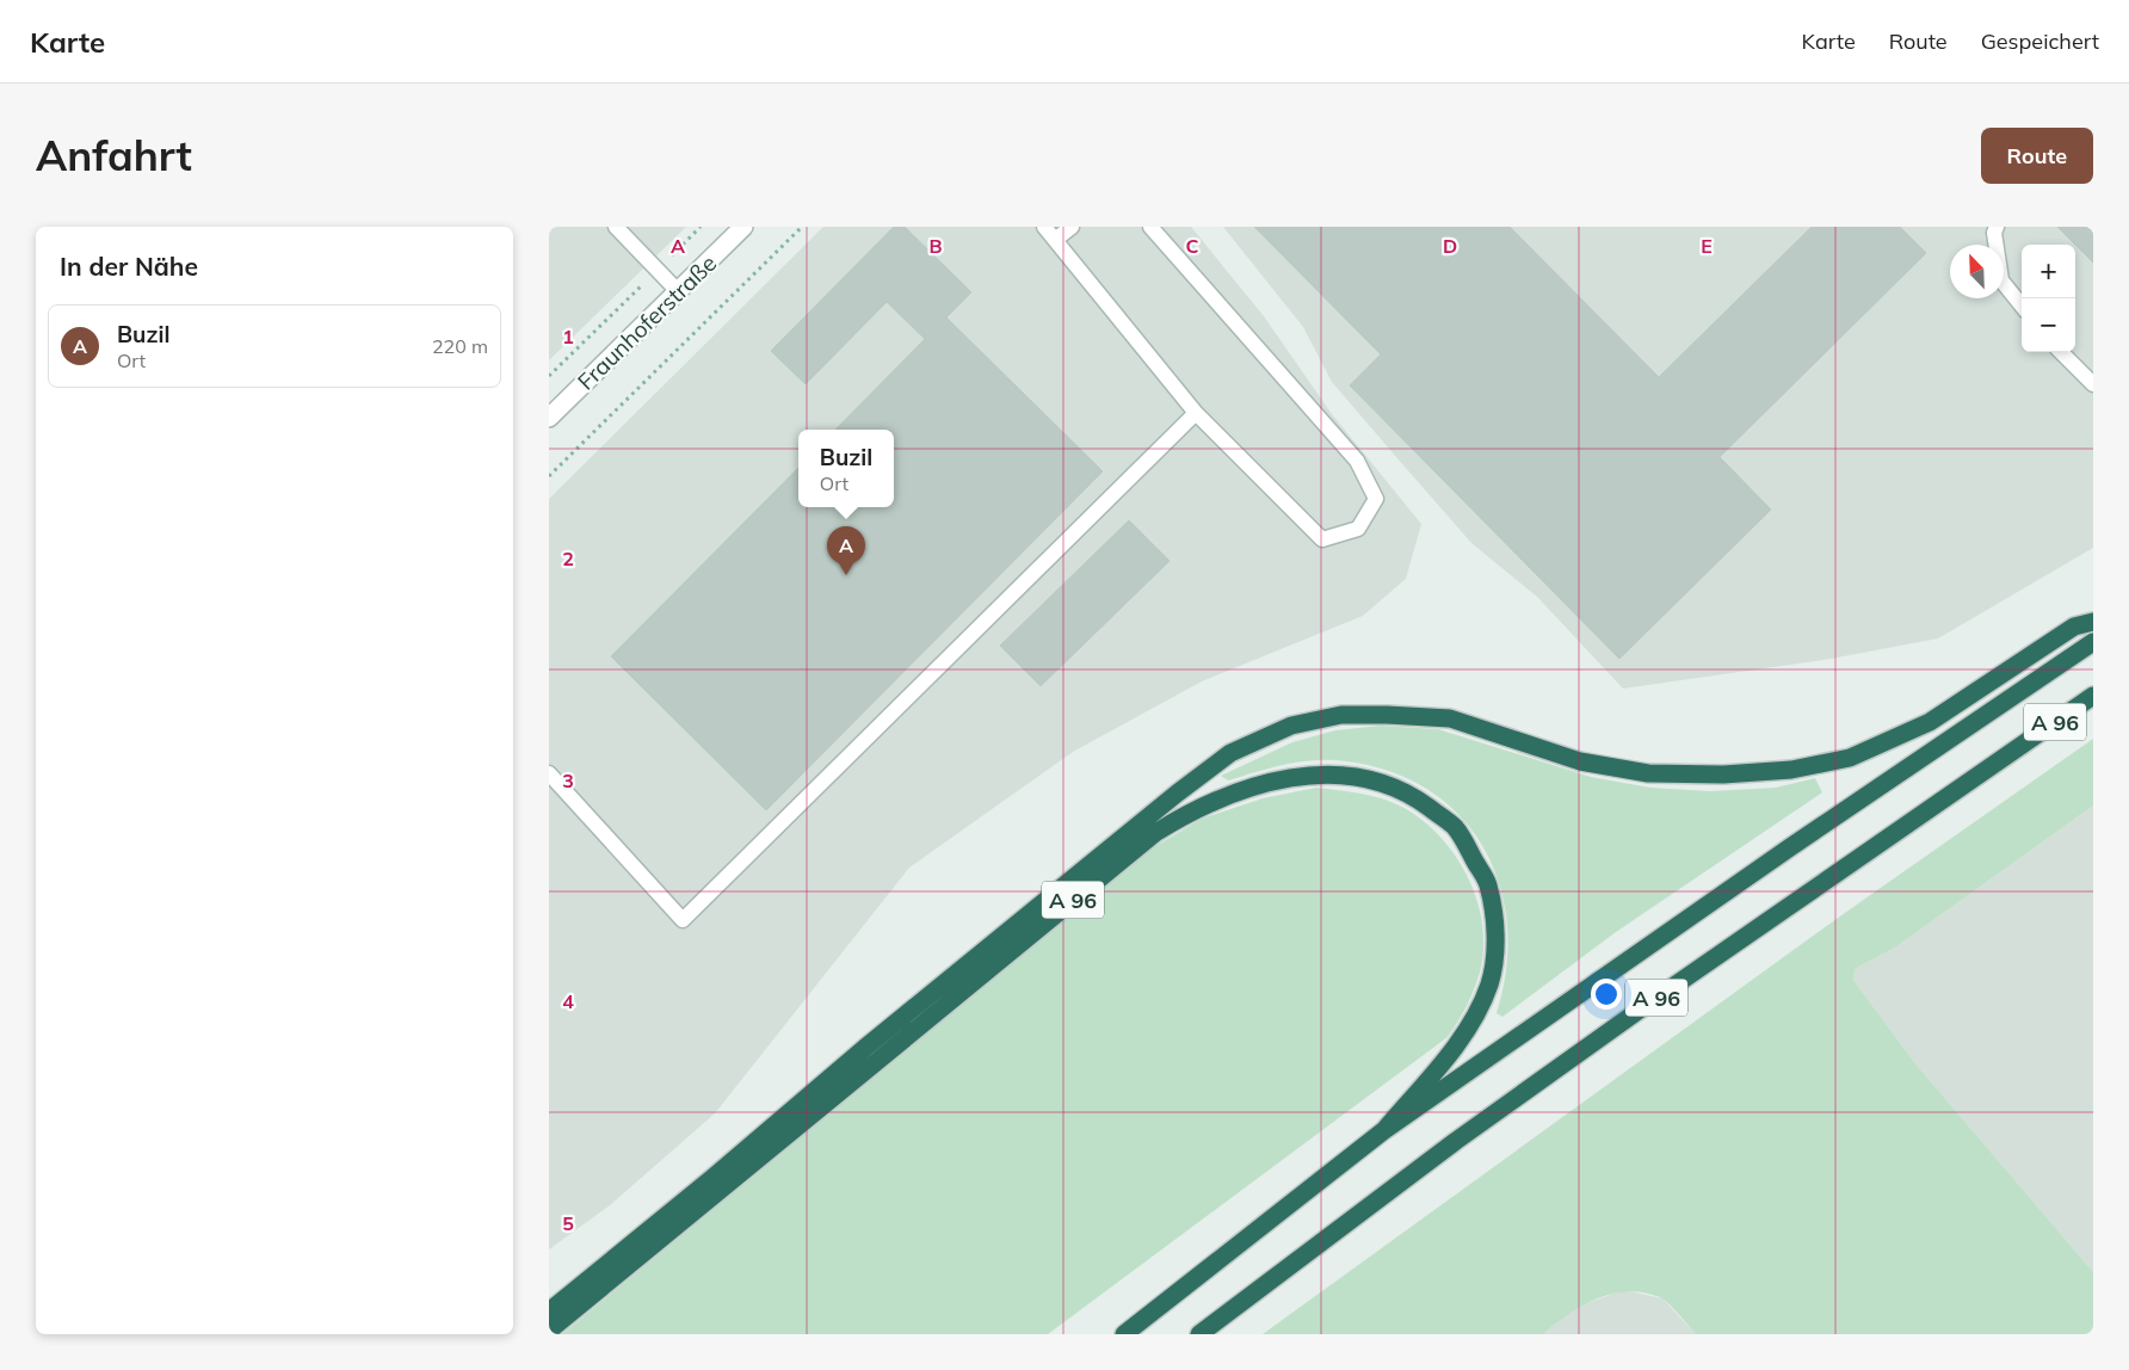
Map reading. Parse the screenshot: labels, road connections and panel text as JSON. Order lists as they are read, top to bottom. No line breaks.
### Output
{"streets":{"highway":["A 96"],"street":["Fraunhoferstraße"]},"north":"top left","page":{"header":"Karte","nav":["Karte","Route","Gespeichert"],"buttons":"Route","title":"Anfahrt","heading":"In der Nähe","map_buttons":["+","−"],"list":[{"mark":"A","name":"Buzil","note":"Ort","value":"220 m"}],"popup":["Buzil","Ort"],"pins":"A"},"grid":{"columns":["A","B","C","D","E"],"rows":["1","2","3","4","5"]}}
